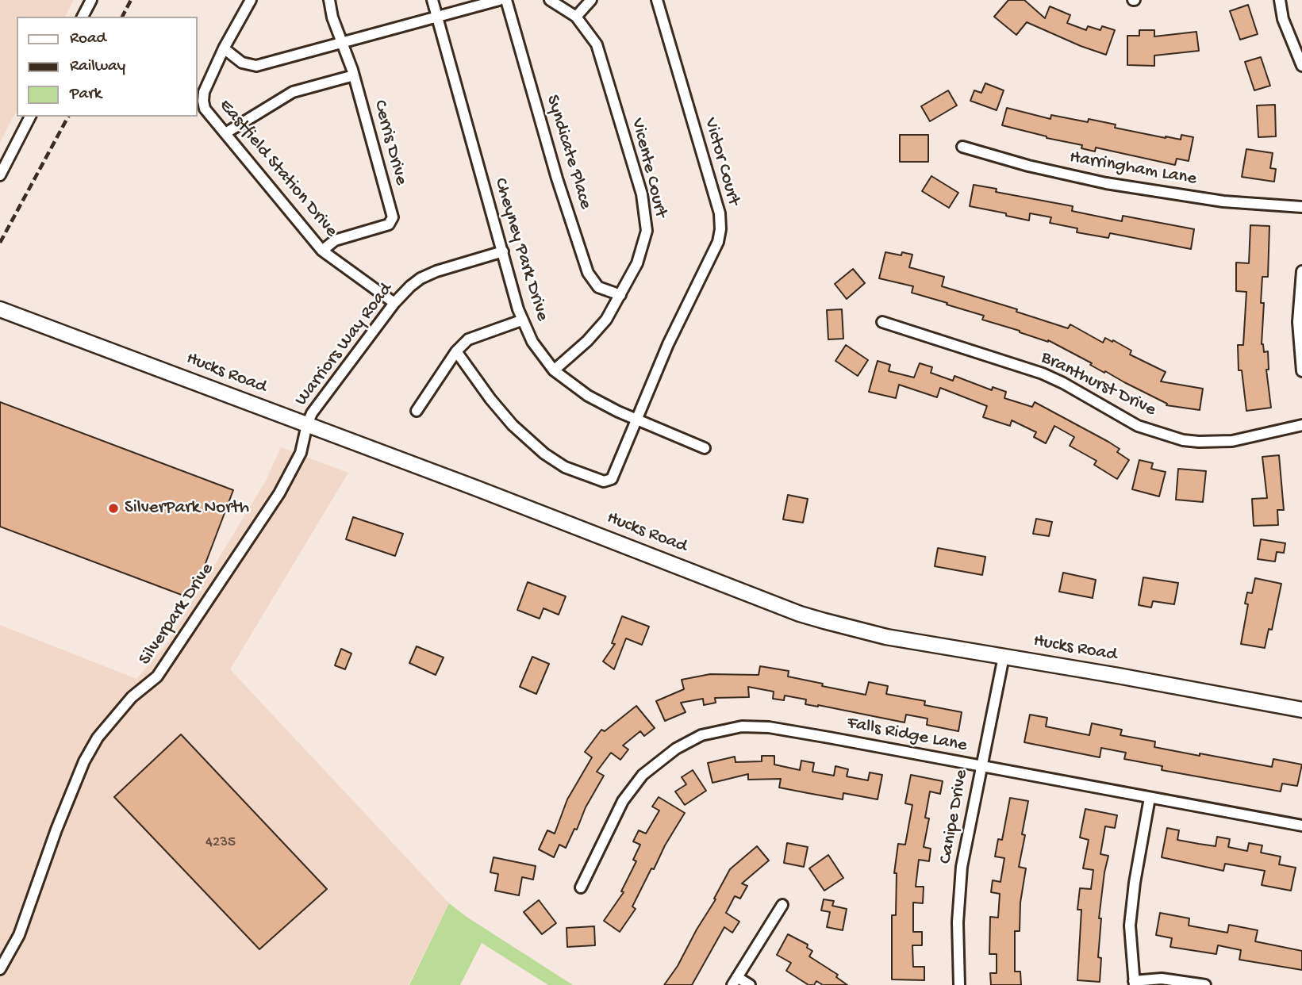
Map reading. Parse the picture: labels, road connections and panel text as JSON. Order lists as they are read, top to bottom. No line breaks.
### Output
{"streets":{"main road":["Hucks Road"],"street":["Cerris Drive","Syndicate Place","Victor Court","Vicente Court","Eastfield Station Drive","Harringham Lane","Cheyney Park Drive","Warriors Way Road","Branthurst Drive","Silverpark Drive","Falls Ridge Lane","Canipe Drive"]},"crossings":[["Cerris Drive","Eastfield Station Drive"],["Syndicate Place","Vicente Court"],["Victor Court","Cheyney Park Drive"],["Vicente Court","Cheyney Park Drive"],["Eastfield Station Drive","Warriors Way Road"],["Cheyney Park Drive","Warriors Way Road"],["Warriors Way Road","Hucks Road"],["Warriors Way Road","Silverpark Drive"],["Hucks Road","Silverpark Drive"],["Hucks Road","Canipe Drive"],["Falls Ridge Lane","Canipe Drive"]],"places":["SilverPark North"],"house_numbers":["4235"],"legend":["Road","Railway","Park"]}
